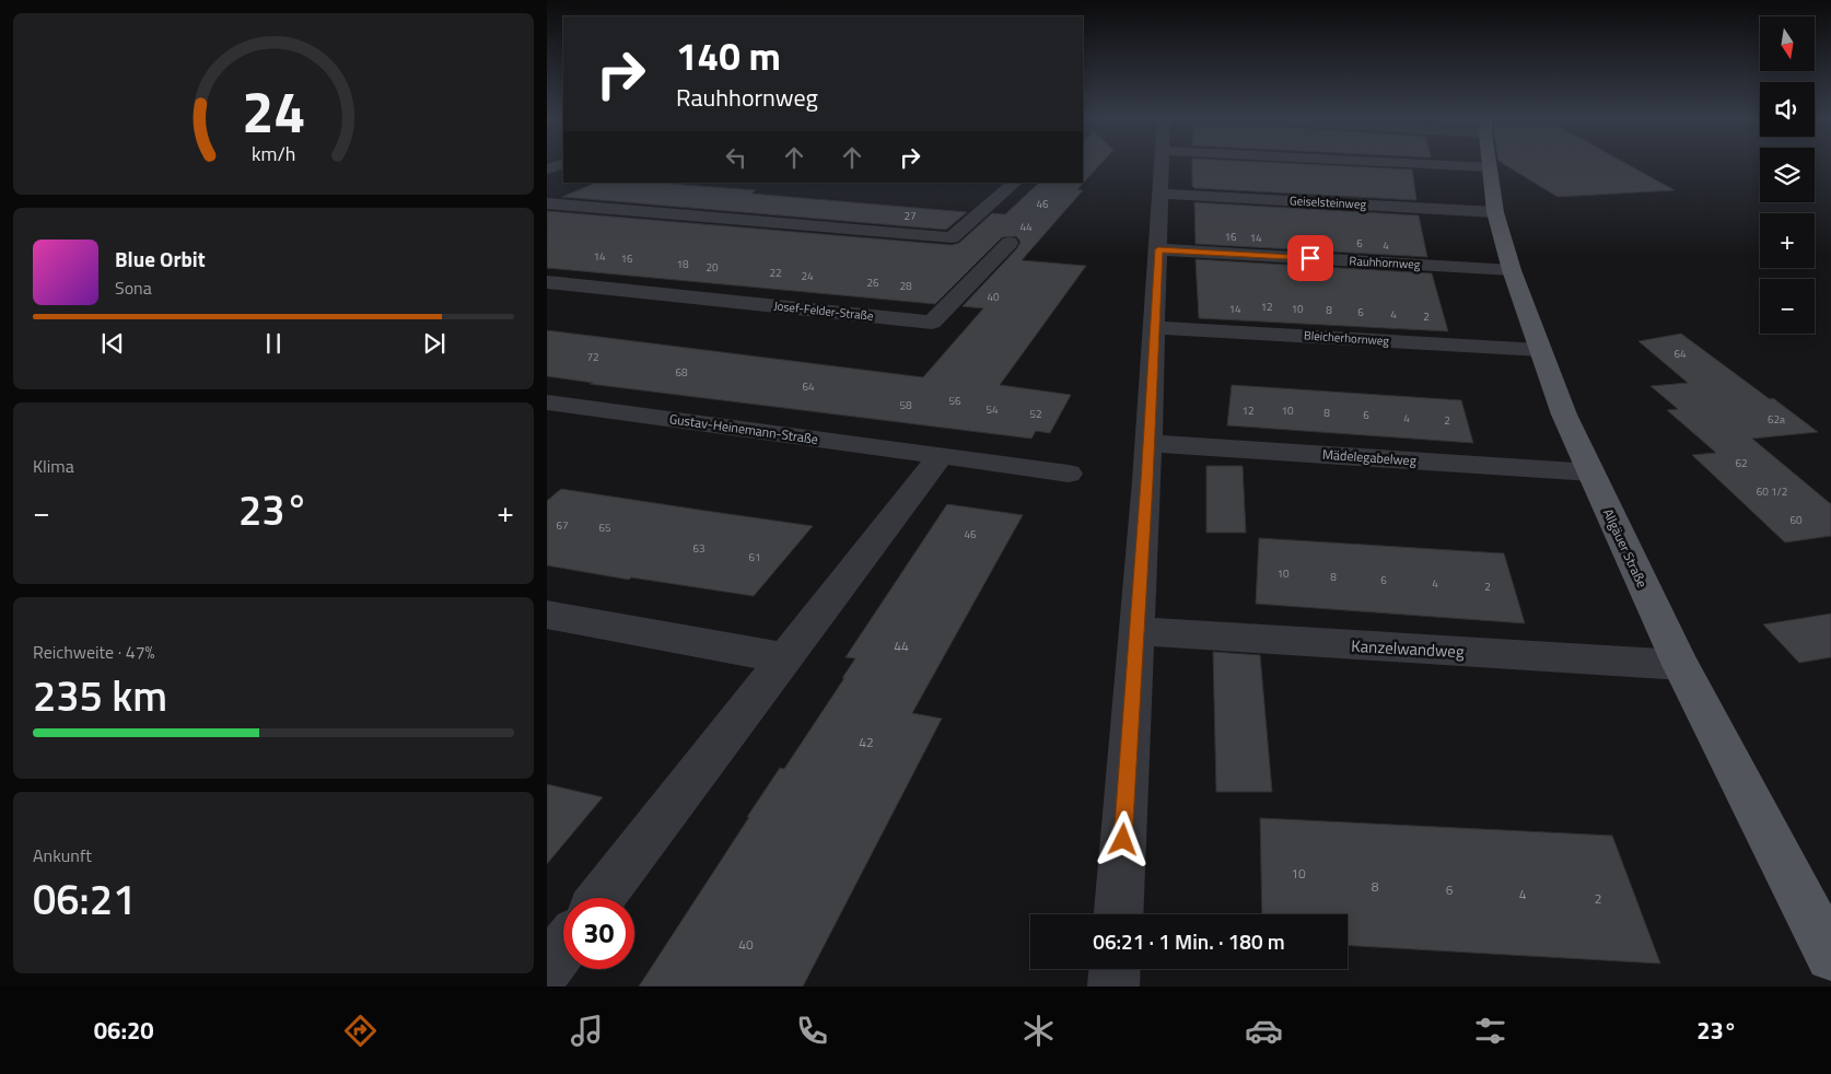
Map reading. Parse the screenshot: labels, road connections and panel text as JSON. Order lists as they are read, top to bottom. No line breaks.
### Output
{"streets":{"main road":["Allgäuer Straße"],"street":["Geiselsteinweg","Rauhhornweg","Josef-Felder-Straße","Bleicherhornweg","Gustav-Heinemann-Straße","Mädelegabelweg","Kanzelwandweg"]},"crossings":[["Geiselsteinweg","Allgäuer Straße"],["Rauhhornweg","Allgäuer Straße"],["Bleicherhornweg","Allgäuer Straße"],["Mädelegabelweg","Allgäuer Straße"],["Allgäuer Straße","Kanzelwandweg"]],"house_numbers":["46","27","44","16","14","6","4","14","16","18","20","22","24","26","28","40","12","14","10","8","6","4","2","64","72","68","64","56","58","54","12","10","8","52","6","4","62a","2","62","60 1/2","60","67","65","46","63","61","10","8","6","4","2","44","42","10","8","6","4","2","40"],"north":"bottom","page":{"map_buttons":["+","−"],"turn":["140 m","Rauhhornweg"],"song":["Blue Orbit","Sona"],"tile":["Klima",["Reichweite · 47%","235 km"],["Ankunft","06:21"]],"heat":["−","23°","+"],"limit":"30","trip":"06:21 · 1 Min. · 180 m","tabs":["06:20","23°"],"gauge":["24","km/h"]}}
